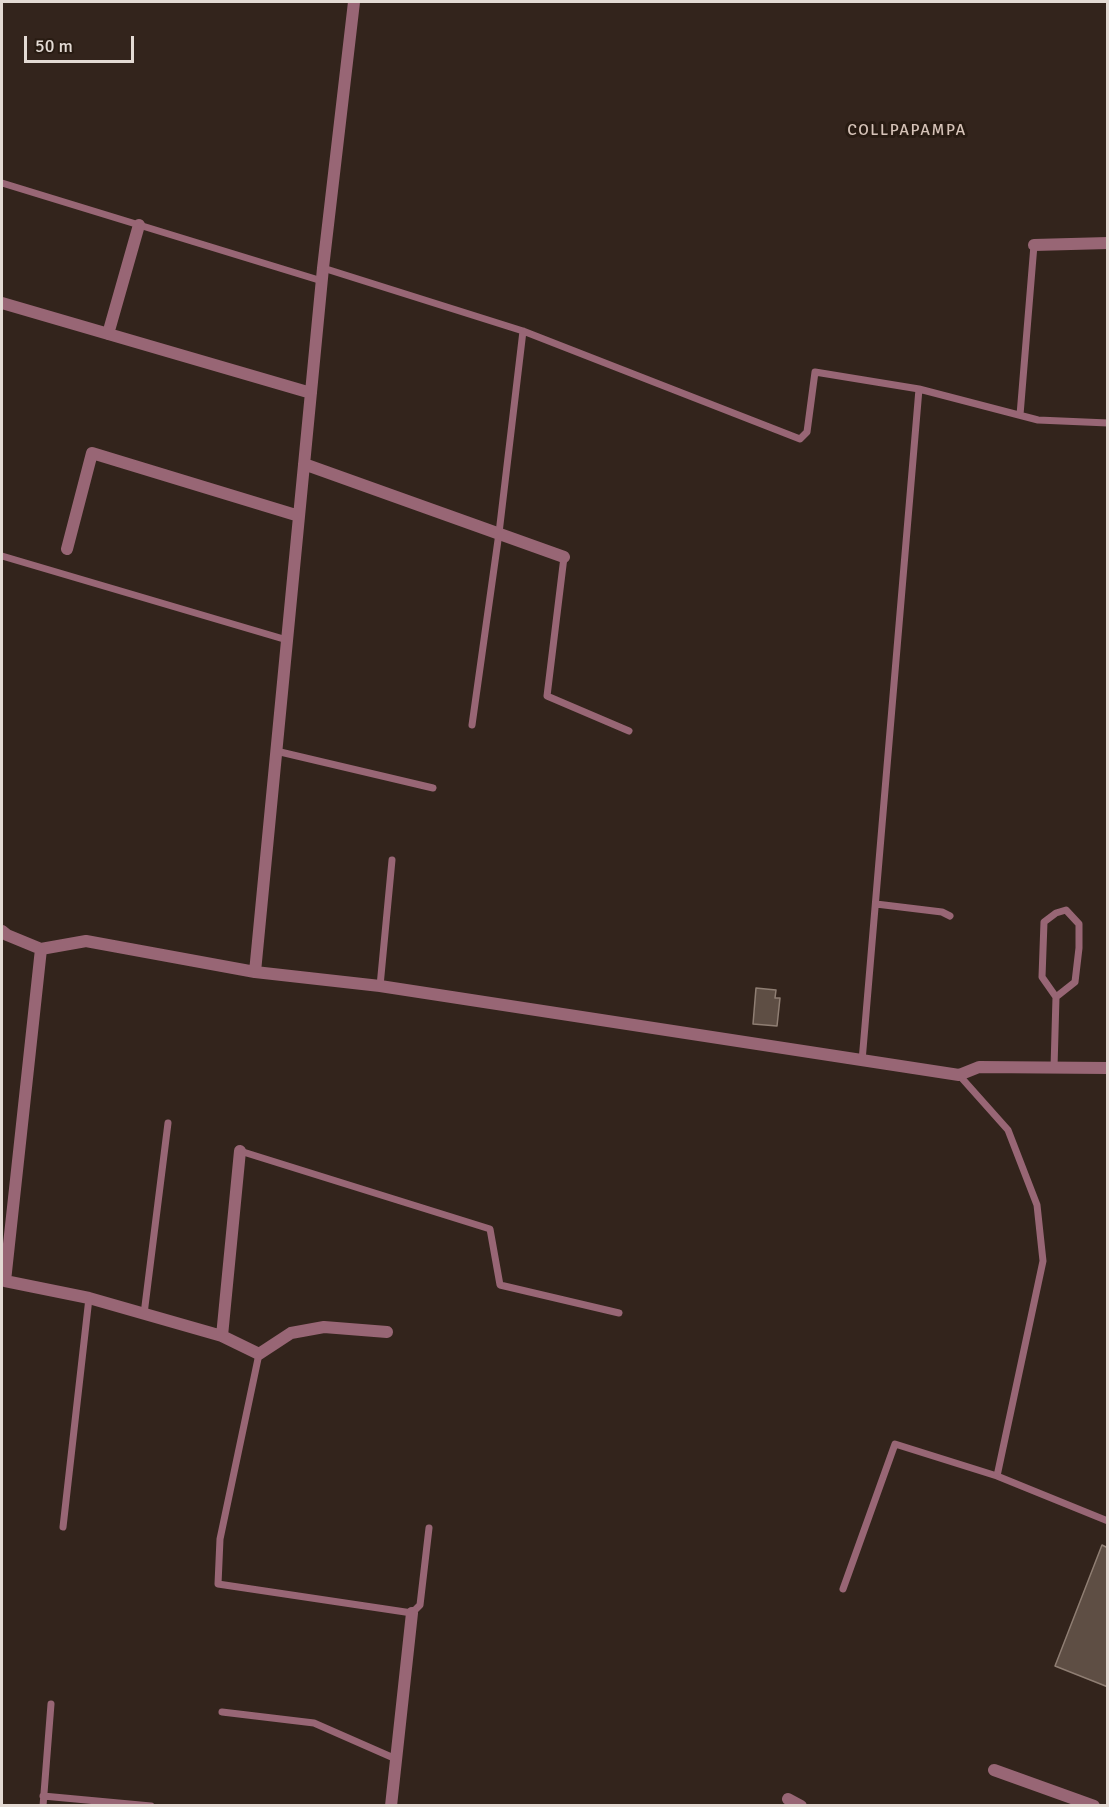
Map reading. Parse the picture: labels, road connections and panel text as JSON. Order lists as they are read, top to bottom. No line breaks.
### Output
{"districts":["COLLPAPAMPA"],"scale_bar":"50 m"}
